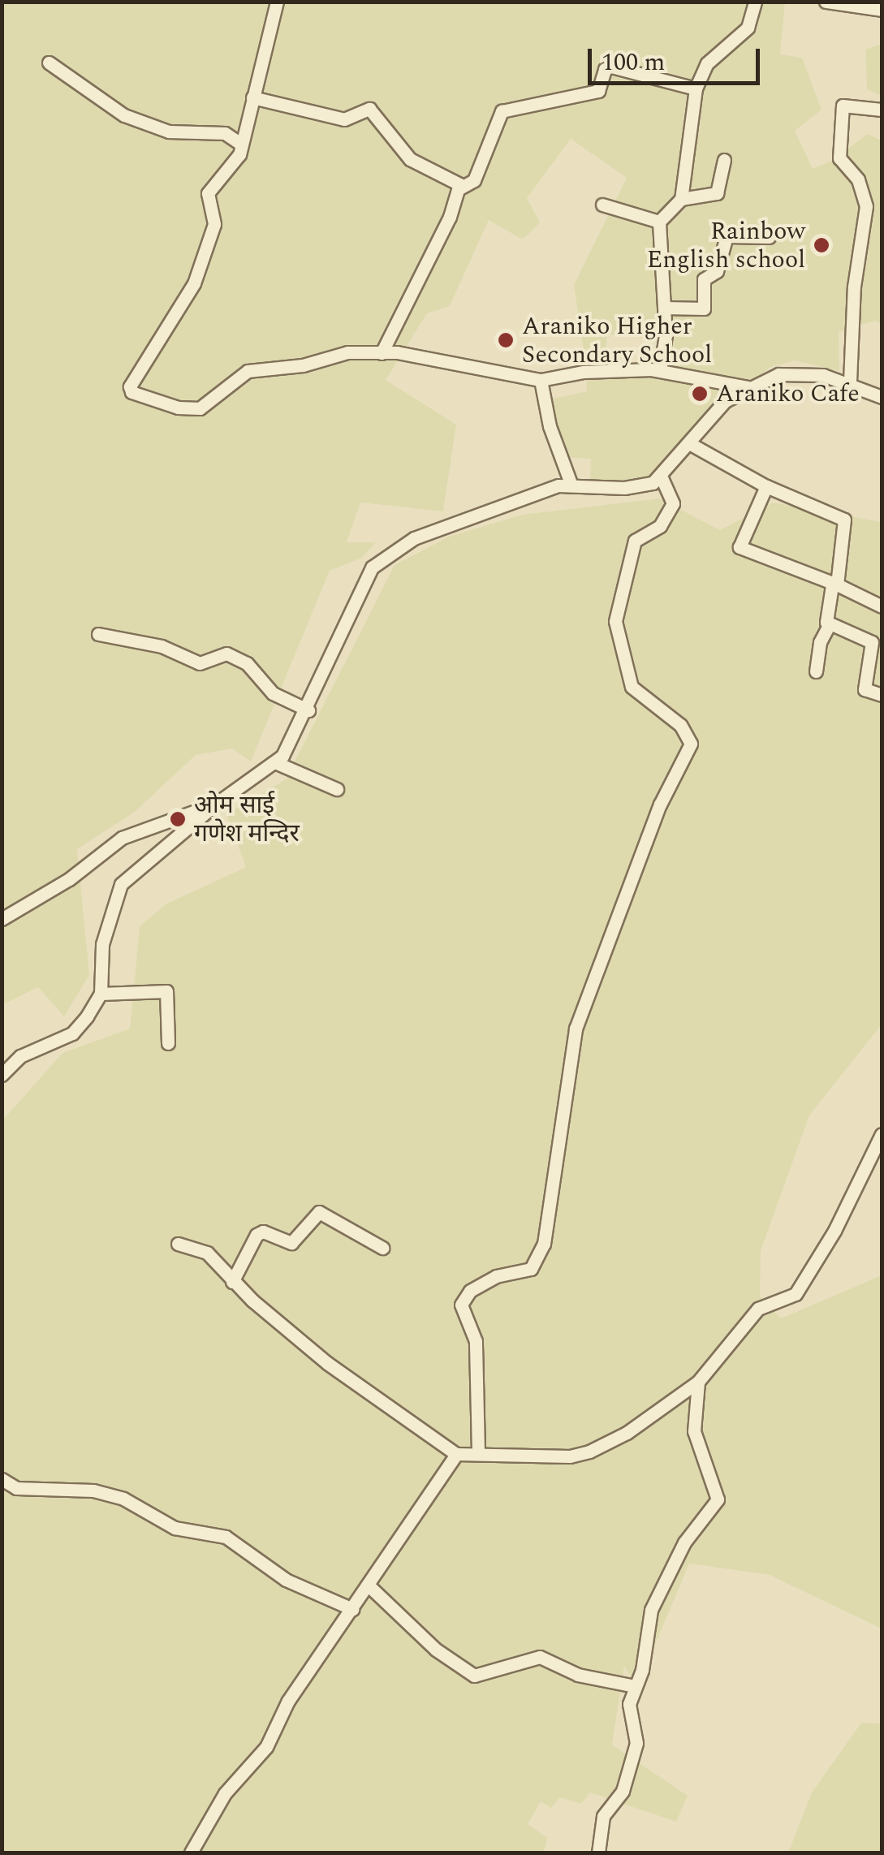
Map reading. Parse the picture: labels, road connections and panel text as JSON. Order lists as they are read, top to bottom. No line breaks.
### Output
{"places":["Rainbow English school","Araniko Higher Secondary School","Araniko Cafe","ओम साई गणेश मन्दिर"],"scale_bar":"100 m"}
